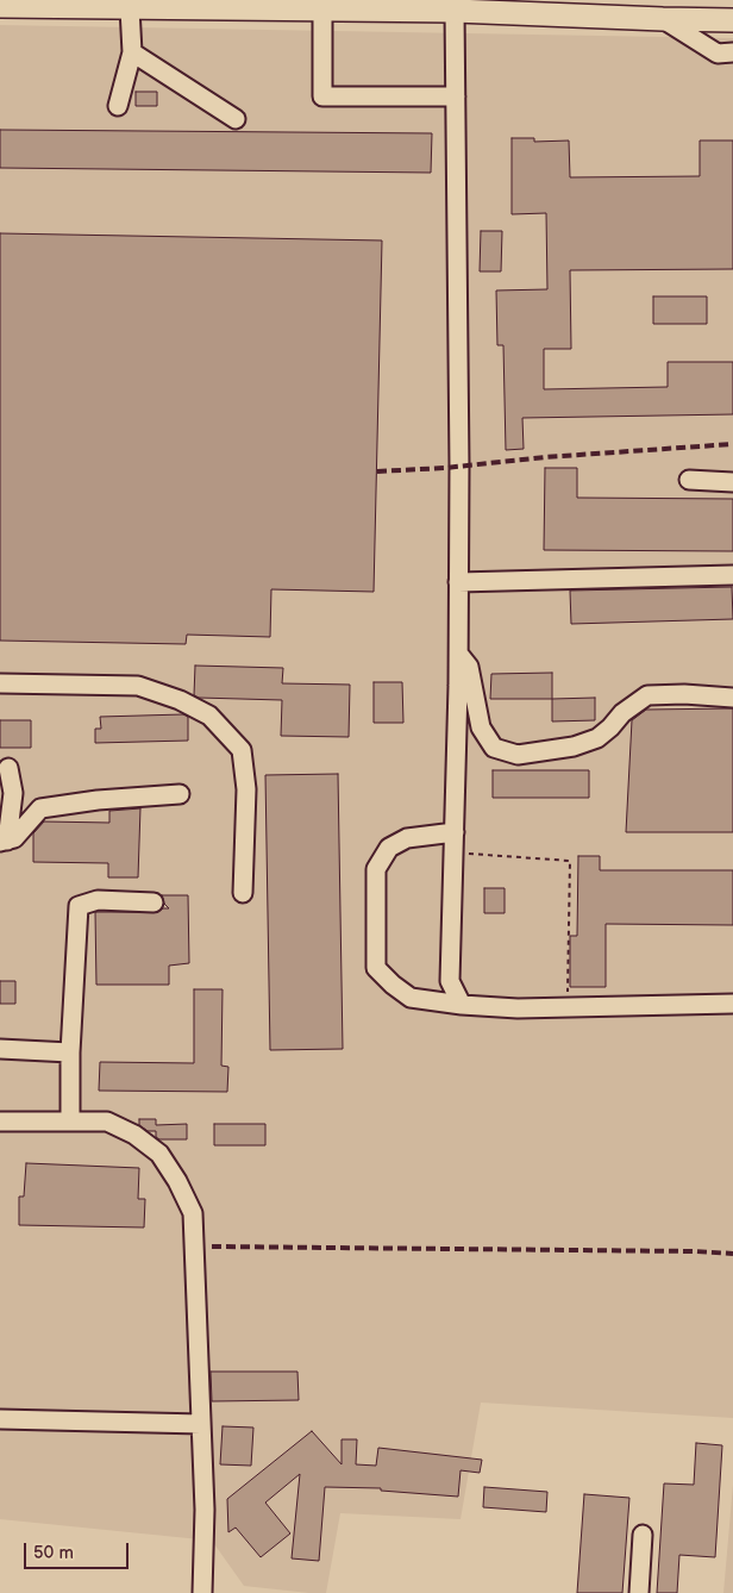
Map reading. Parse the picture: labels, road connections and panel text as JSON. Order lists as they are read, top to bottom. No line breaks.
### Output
{"scale_bar":"50 m"}
